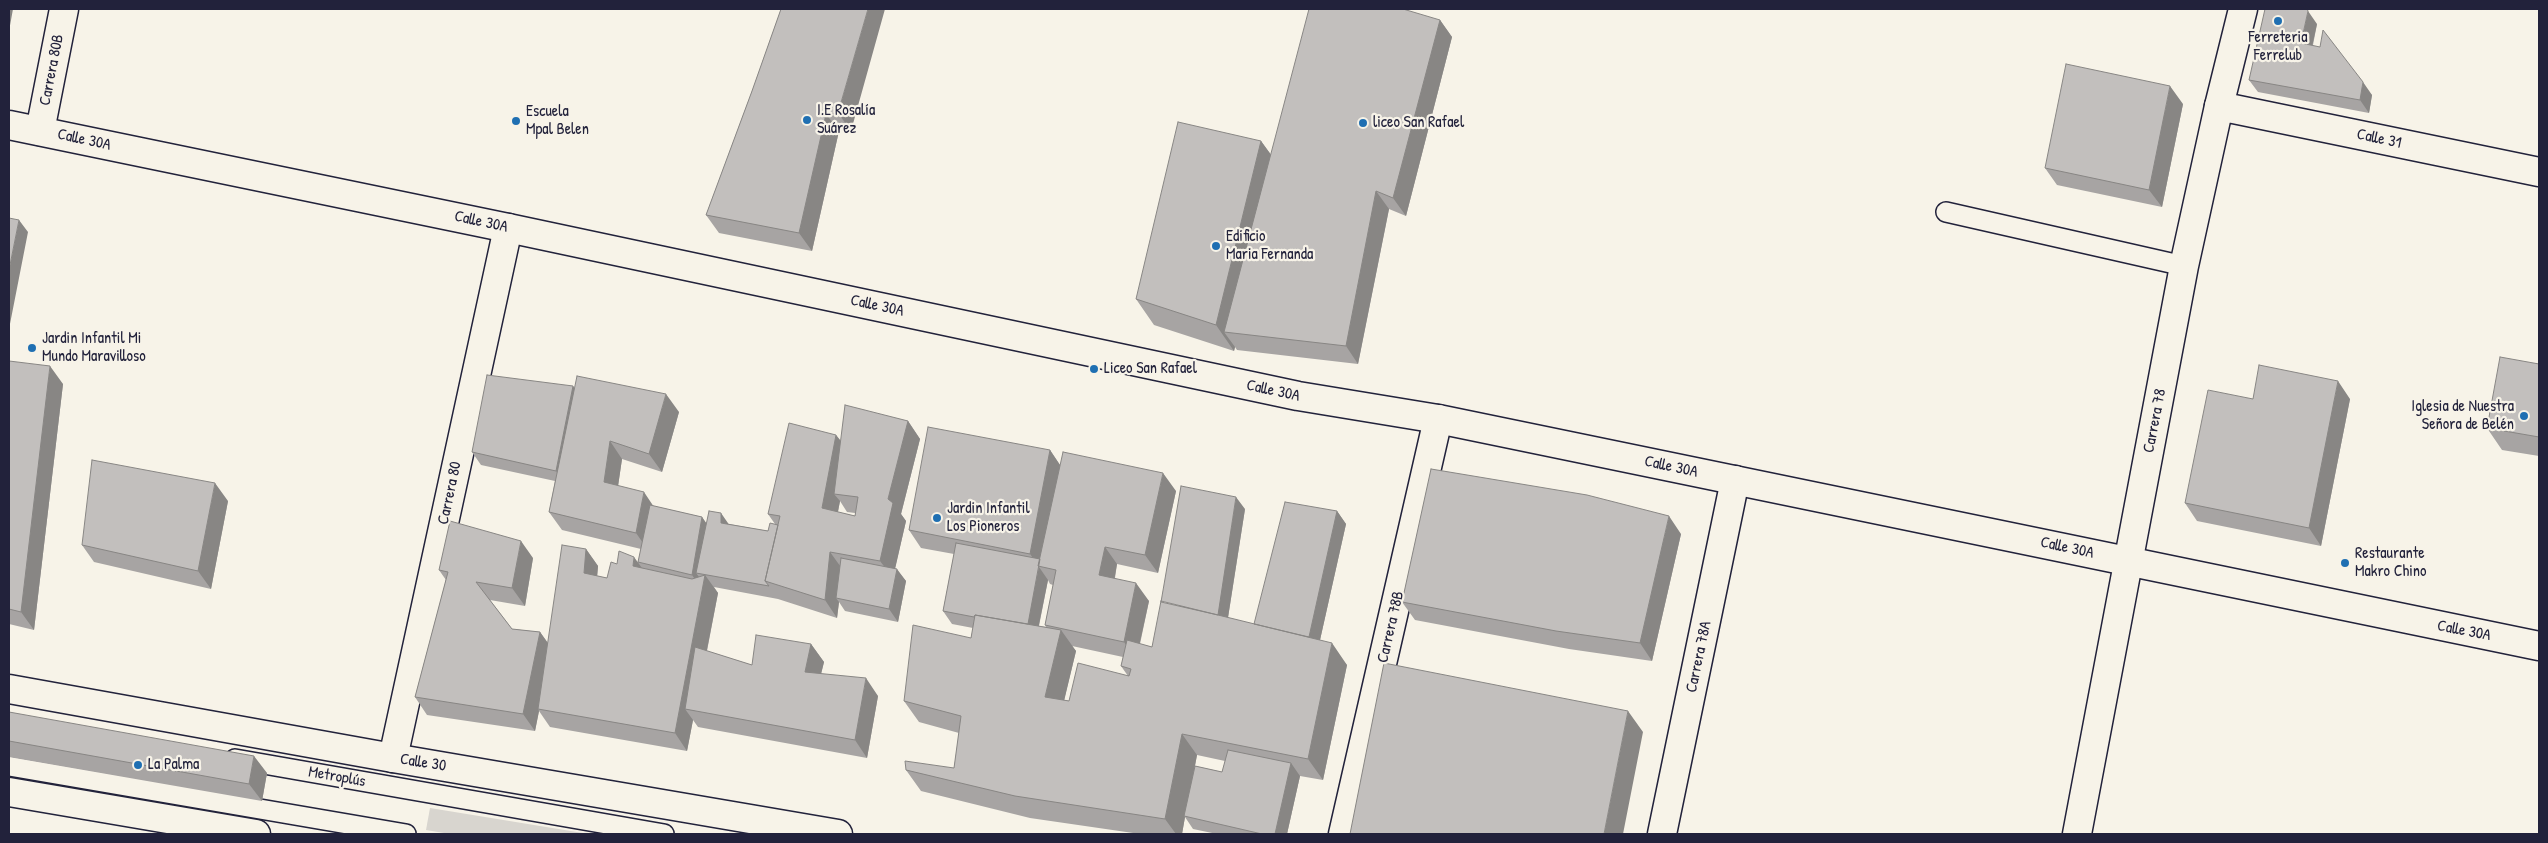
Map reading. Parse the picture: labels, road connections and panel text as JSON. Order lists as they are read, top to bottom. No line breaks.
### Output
{"streets":{"street":["Carrera 80B","Calle 31","Calle 30A","Carrera 78","Carrera 80","Carrera 78B","Carrera 78A","Calle 30"],"lane":["Metroplús"]},"crossings":[["Carrera 80B","Calle 30A"],["Calle 31","Carrera 78"],["Calle 30A","Carrera 78"],["Calle 30A","Carrera 80"],["Calle 30A","Carrera 78B"],["Calle 30A","Carrera 78A"],["Carrera 80","Calle 30"]],"places":["Ferreteria Ferrelub","I.E Rosalía Suárez","Escuela Mpal Belen","liceo San Rafael","Edificio Maria Fernanda","Jardin Infantil Mi Mundo Maravilloso","Liceo San Rafael","Iglesia de Nuestra Señora de Belén","Jardin Infantil Los Pioneros","Restaurante Makro Chino","La Palma"]}
